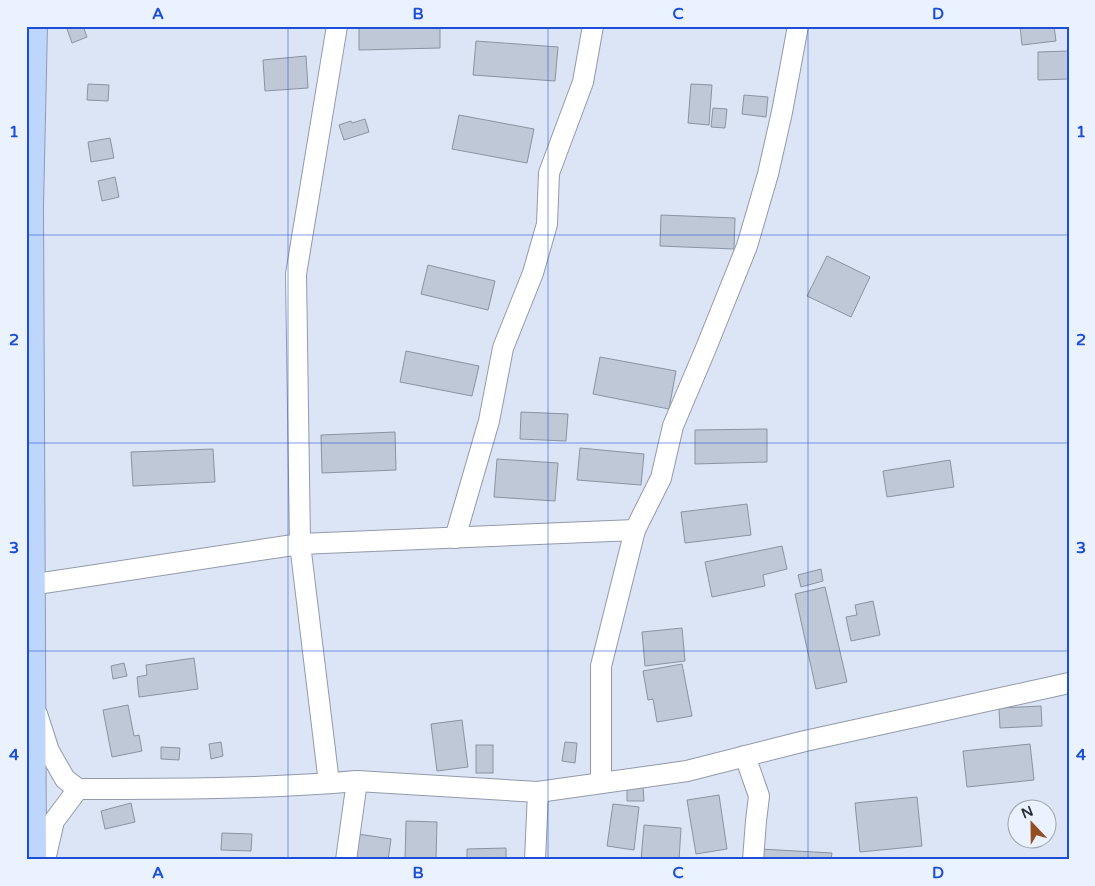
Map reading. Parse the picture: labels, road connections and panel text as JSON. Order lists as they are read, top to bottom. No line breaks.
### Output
{"north":"top","grid":{"columns":["A","B","C","D"],"rows":["1","2","3","4"]}}
